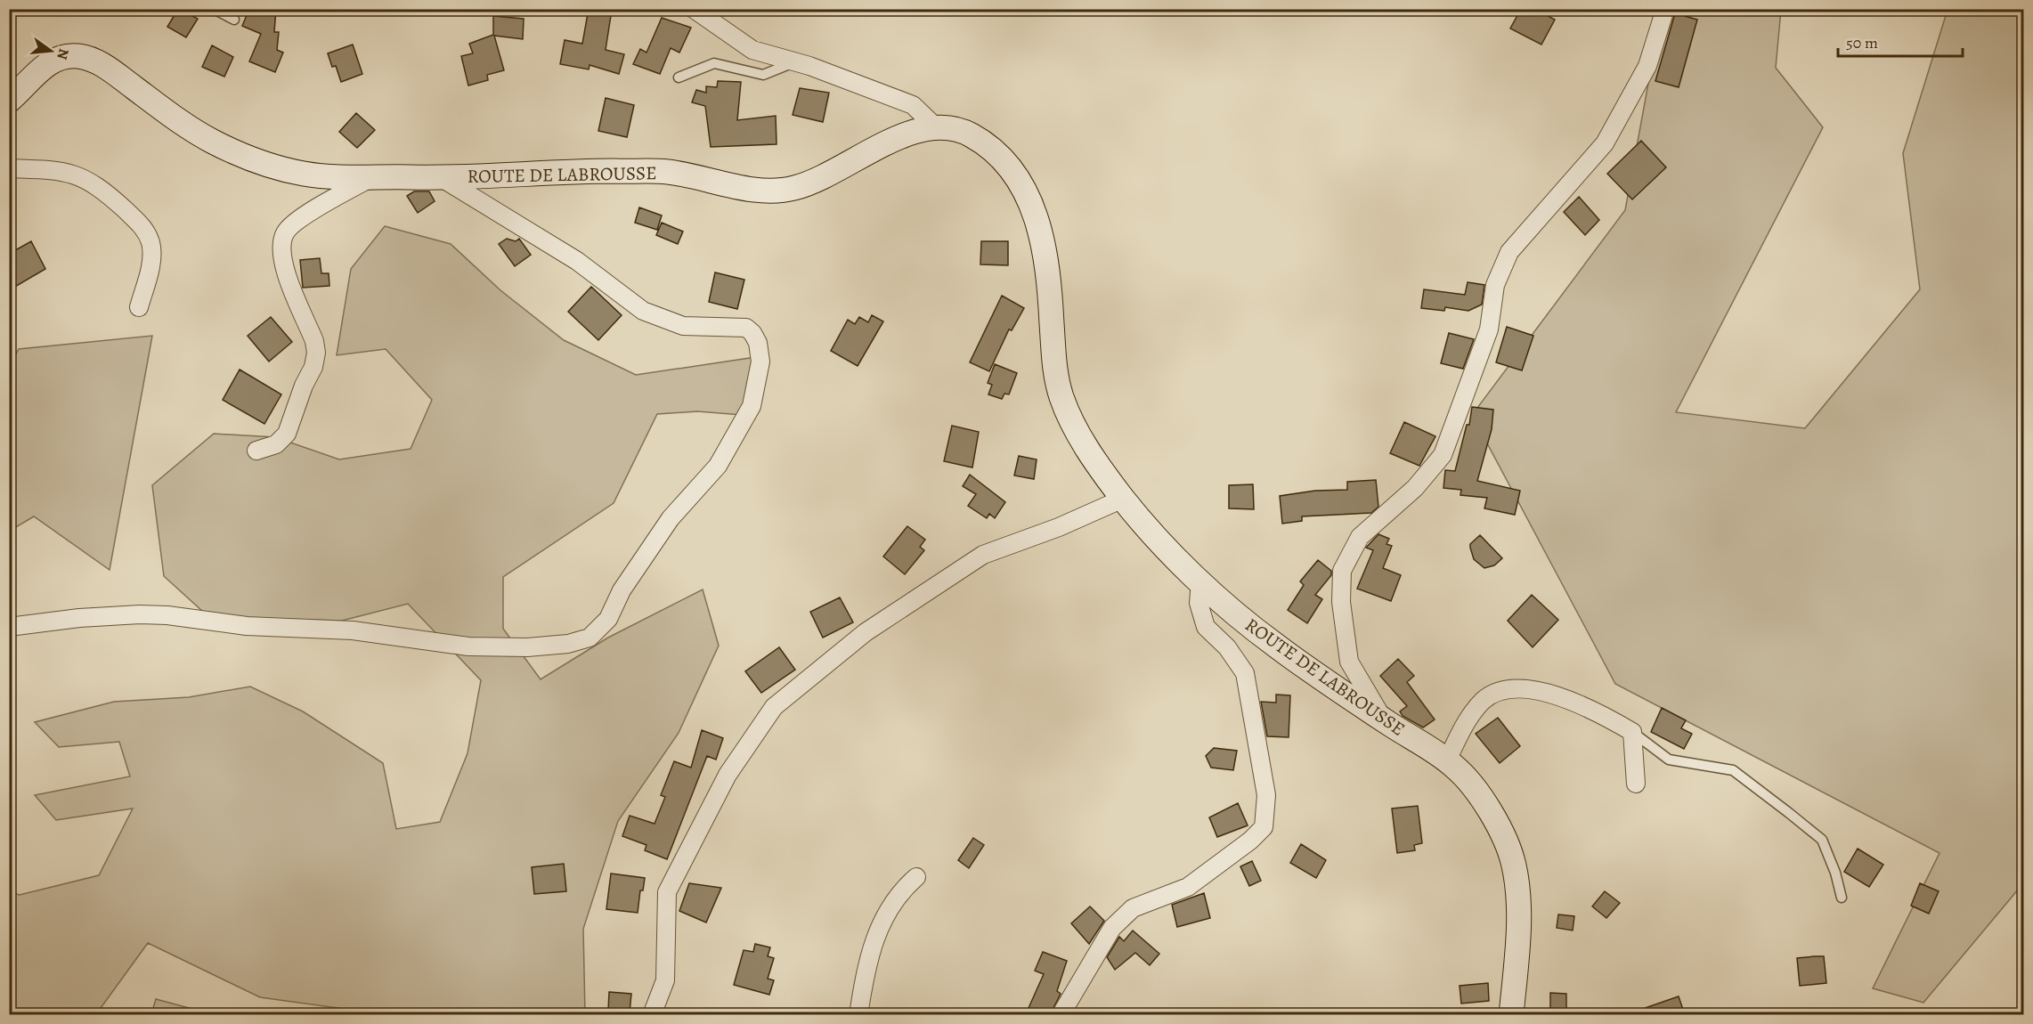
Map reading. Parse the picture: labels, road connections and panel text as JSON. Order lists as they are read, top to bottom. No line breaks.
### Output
{"streets":{"street":["ROUTE DE LABROUSSE"]},"scale_bar":"50 m","north":"right"}
